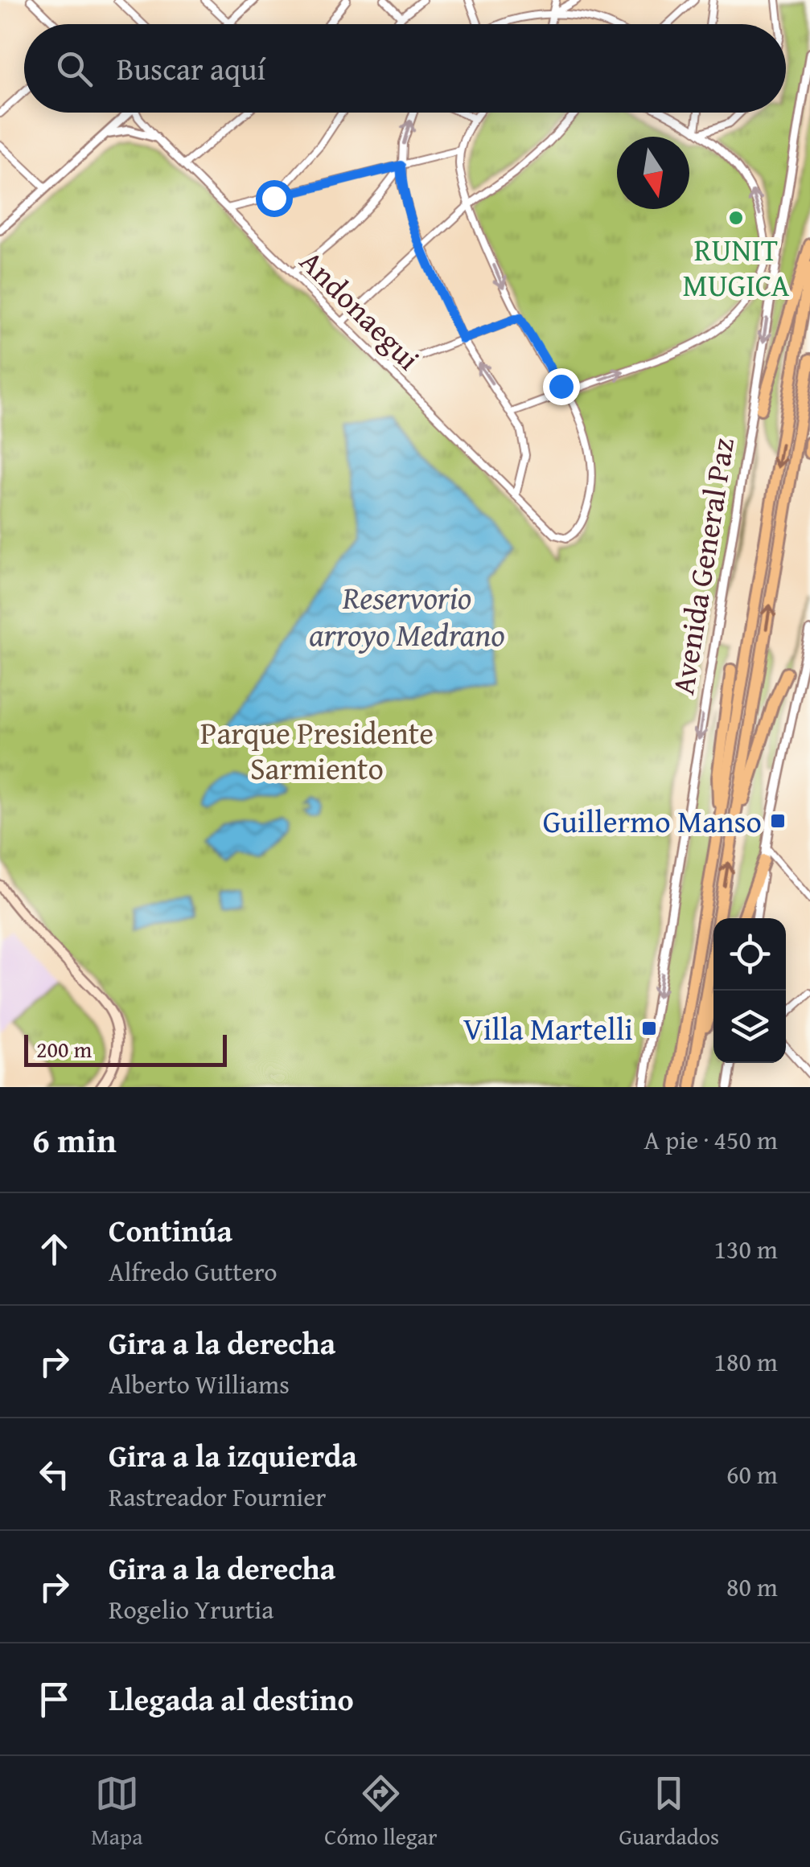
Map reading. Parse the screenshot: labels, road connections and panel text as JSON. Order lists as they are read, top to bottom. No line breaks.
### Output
{"streets":{"highway":["Avenida General Paz"],"street":["Andonaegui"]},"one_way":["Avenida General Paz"],"water":["Reservorio arroyo Medrano"],"parks":["Parque Presidente Sarmiento"],"places":{"other":["RUNIT MUGICA"],"transit":["Guillermo Manso","Villa Martelli"]},"scale_bar":"200 m","north":"bottom","page":{"search":"Buscar aquí","scale":"200 m","heading":["6 min","A pie · 450 m"],"list":[["Continúa","Alfredo Guttero","130 m"],["Gira a la derecha","Alberto Williams","180 m"],["Gira a la izquierda","Rastreador Fournier","60 m"],["Gira a la derecha","Rogelio Yrurtia","80 m"],"Llegada al destino"],"nav":["Mapa","Cómo llegar","Guardados"]}}
